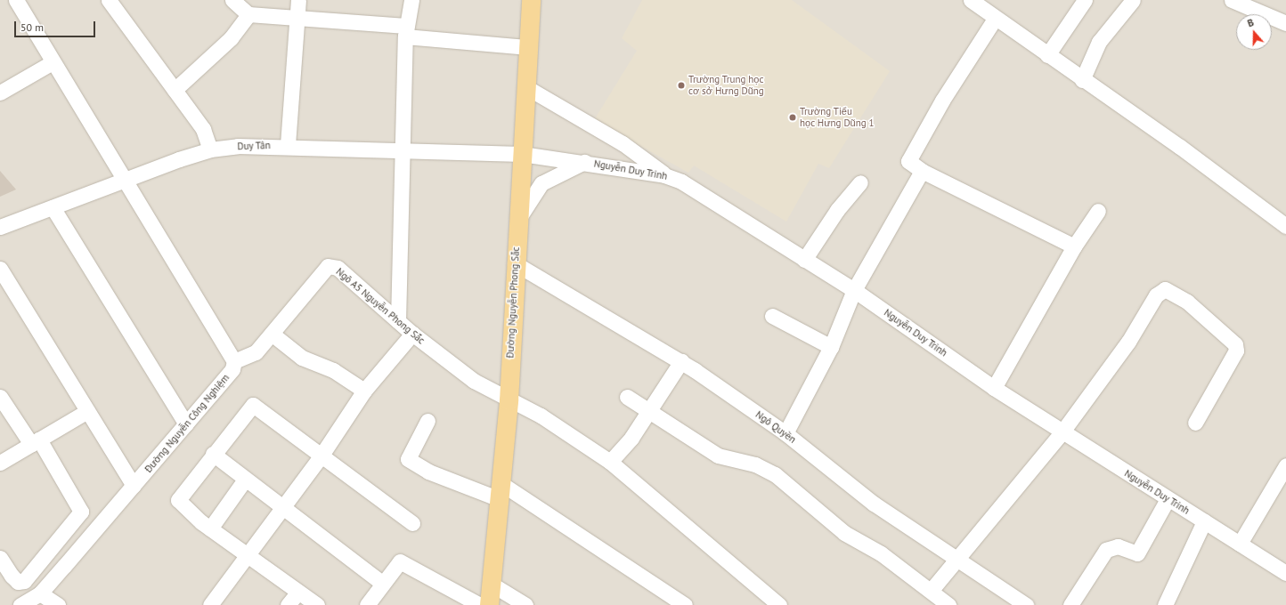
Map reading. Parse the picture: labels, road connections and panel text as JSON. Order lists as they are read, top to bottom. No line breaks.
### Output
{"streets":{"main road":["Đường Nguyễn Phong Sắc"],"street":["Duy Tân","Nguyễn Duy Trinh","Ngõ A5 Nguyễn Phong Sắc","Đường Nguyễn Công Nghiệm","Ngô Quyền"]},"crossings":[["Duy Tân","Nguyễn Duy Trinh"],["Duy Tân","Đường Nguyễn Phong Sắc"],["Nguyễn Duy Trinh","Đường Nguyễn Phong Sắc"],["Đường Nguyễn Phong Sắc","Ngõ A5 Nguyễn Phong Sắc"],["Đường Nguyễn Phong Sắc","Ngô Quyền"],["Ngõ A5 Nguyễn Phong Sắc","Đường Nguyễn Công Nghiệm"]],"places":["Trường Trung học cơ sở Hưng Dũng","Trường Tiểu học Hưng Dũng 1"],"scale_bar":"50 m","north":"top"}
